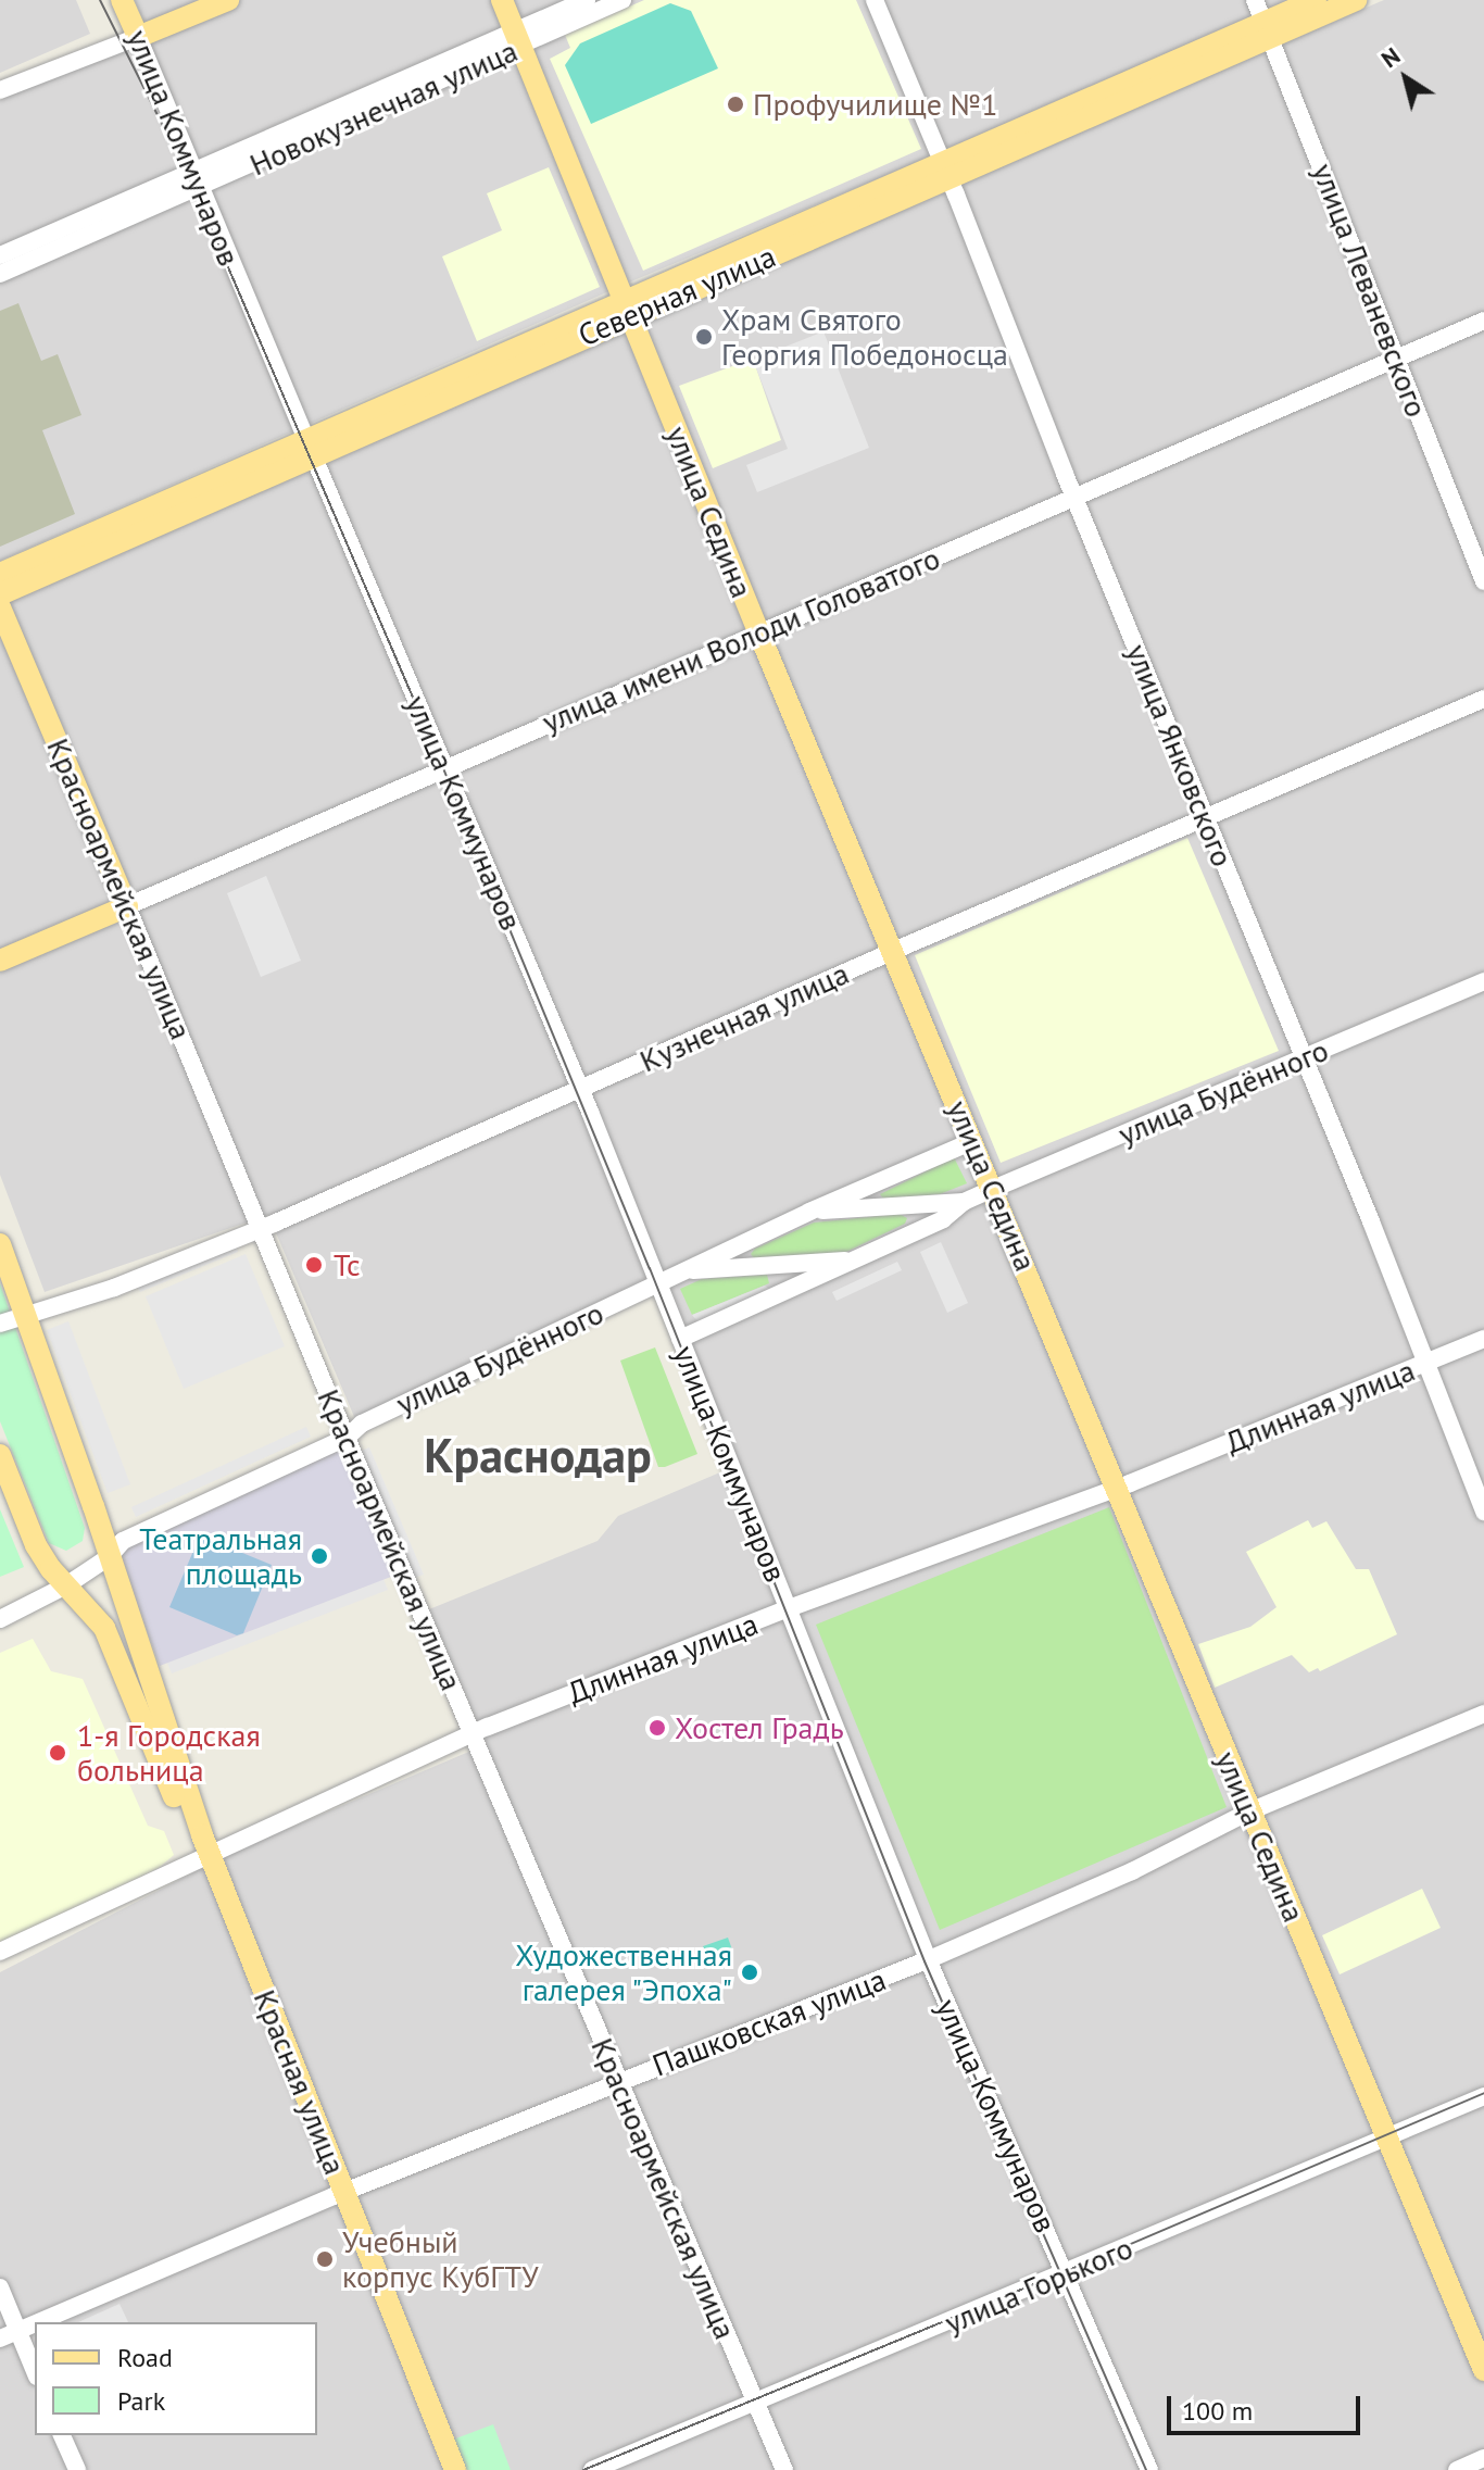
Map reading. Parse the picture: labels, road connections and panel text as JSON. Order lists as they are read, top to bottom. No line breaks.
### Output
{"streets":{"main road":["улица Коммунаров","Северная улица","улица Седина","улица имени Володи Головатого","Красноармейская улица","Красная улица"],"street":["Новокузнечная улица","улица Леваневского","улица Янковского","Кузнечная улица","улица Будённого","Длинная улица","Пашковская улица","улица Горького"]},"crossings":[["Новокузнечная улица","улица Коммунаров"],["Новокузнечная улица","улица Седина"],["улица Коммунаров","Северная улица"],["улица Коммунаров","улица имени Володи Головатого"],["улица Коммунаров","Кузнечная улица"],["улица Коммунаров","улица Будённого"],["улица Коммунаров","Длинная улица"],["улица Коммунаров","Пашковская улица"],["улица Коммунаров","улица Горького"],["улица Леваневского","Северная улица"],["улица Леваневского","улица имени Володи Головатого"],["Северная улица","улица Седина"],["Северная улица","улица Янковского"],["улица Седина","улица имени Володи Головатого"],["улица Седина","Кузнечная улица"],["улица Седина","улица Будённого"],["улица Седина","Длинная улица"],["улица Седина","Пашковская улица"],["улица Седина","улица Горького"],["улица имени Володи Головатого","улица Янковского"],["улица имени Володи Головатого","Красноармейская улица"],["улица Янковского","Кузнечная улица"],["улица Янковского","улица Будённого"],["улица Янковского","Длинная улица"],["Красноармейская улица","Кузнечная улица"],["Красноармейская улица","улица Будённого"],["Красноармейская улица","Длинная улица"],["Красноармейская улица","Пашковская улица"],["Красноармейская улица","улица Горького"],["Кузнечная улица","Красная улица"],["улица Будённого","Красная улица"],["Длинная улица","Красная улица"],["Пашковская улица","Красная улица"]],"districts":["Краснодар"],"places":["Профучилище №1","Храм Святого Георгия Победоносца","Тс","Театральная площадь","Хостел Градь","1-я Городская больница","Художественная галерея \"Эпоха\"","Учебный корпус КубГТУ"],"legend":["Road","Park"],"scale_bar":"100 m","north":"top left"}
